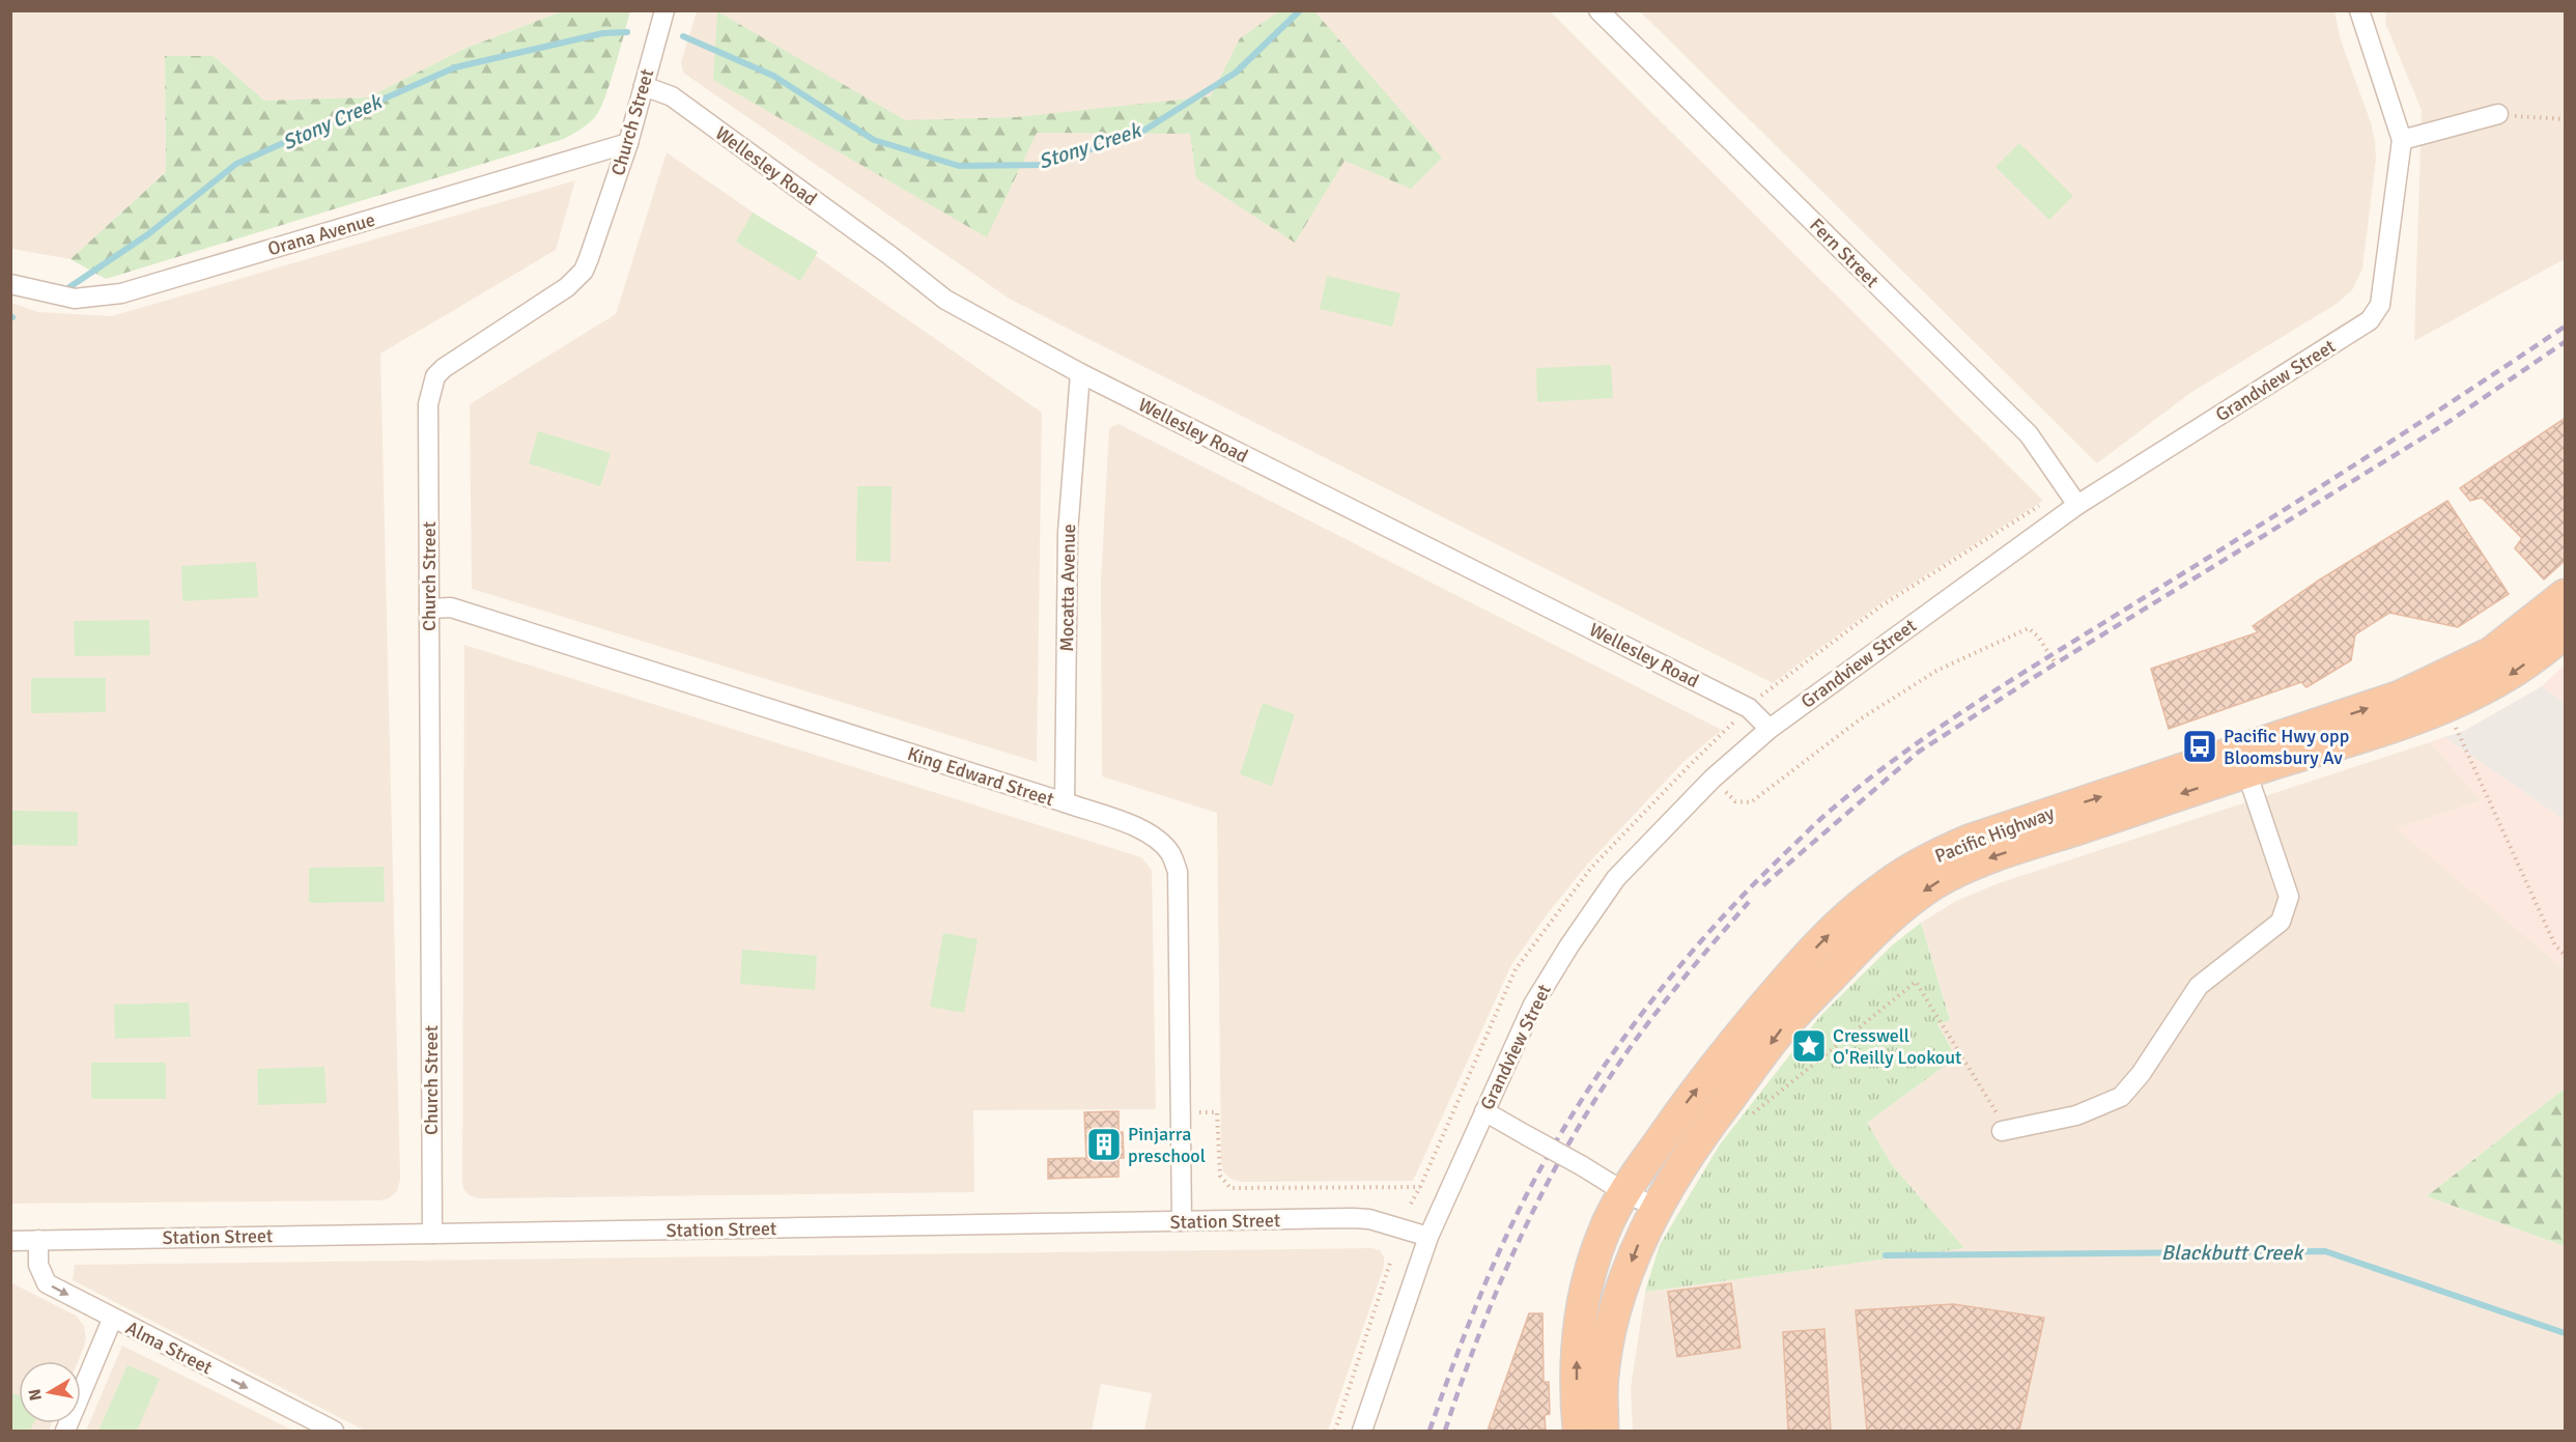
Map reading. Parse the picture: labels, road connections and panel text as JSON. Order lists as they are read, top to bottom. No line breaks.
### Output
{"streets":{"highway":["Pacific Highway"],"street":["Church Street","Wellesley Road","Orana Avenue","Fern Street","Grandview Street","Mocatta Avenue","King Edward Street","Station Street","Alma Street"]},"crossings":[["Church Street","Wellesley Road"],["Church Street","Orana Avenue"],["Church Street","King Edward Street"],["Church Street","Station Street"],["Wellesley Road","Grandview Street"],["Wellesley Road","Mocatta Avenue"],["Fern Street","Grandview Street"],["Grandview Street","Station Street"],["Mocatta Avenue","King Edward Street"],["King Edward Street","Station Street"],["Station Street","Alma Street"]],"one_way":["Alma Street"],"water":["Stony Creek","Blackbutt Creek"],"places":{"bus stop":["Pacific Hwy opp Bloomsbury Av"],"place":["Cresswell O'Reilly Lookout"],"building":["Pinjarra preschool"]},"north":"left"}
